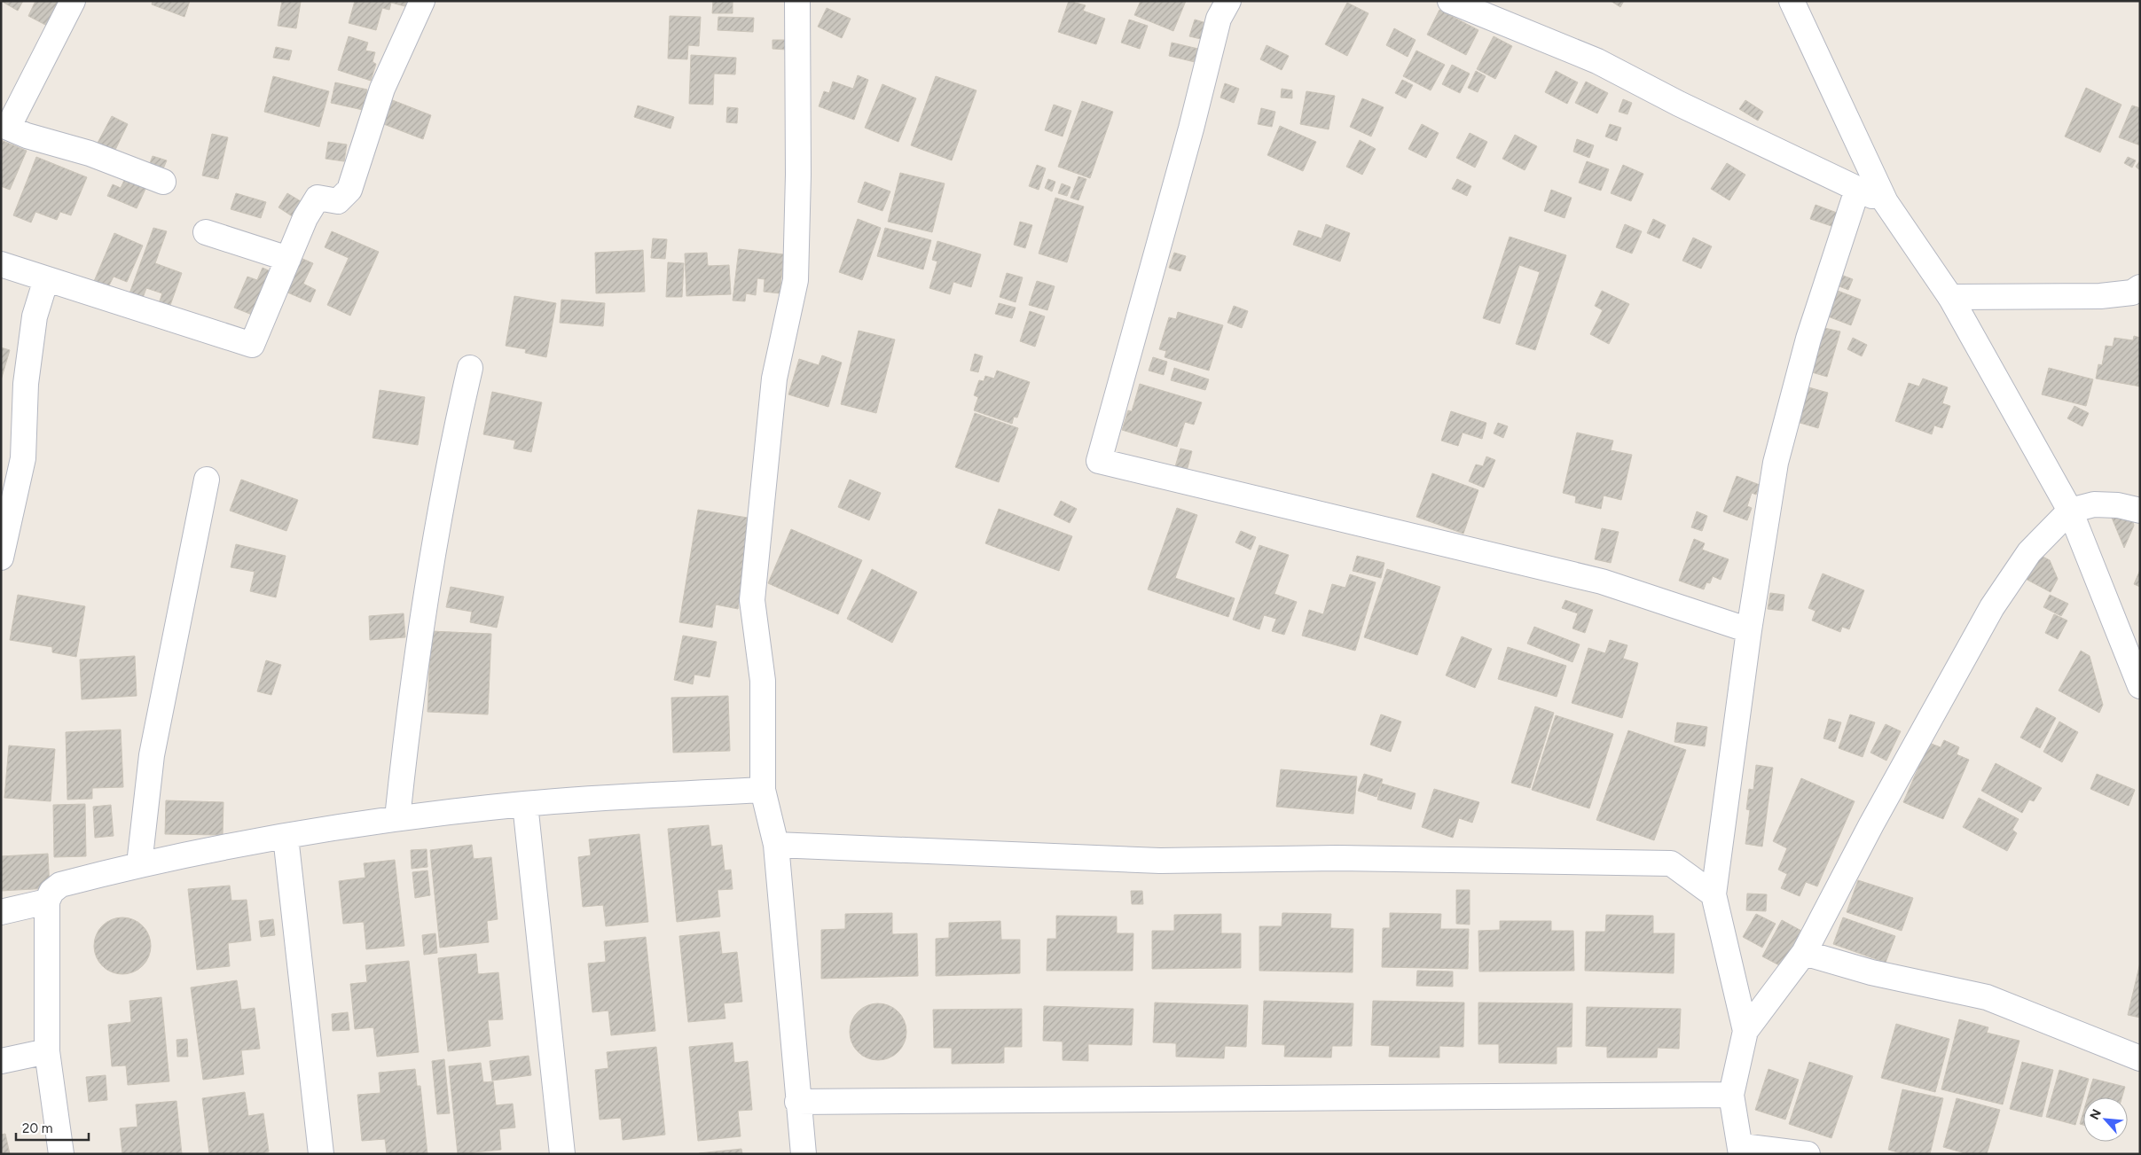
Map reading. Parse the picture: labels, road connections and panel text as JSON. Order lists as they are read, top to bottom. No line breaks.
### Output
{"scale_bar":"20 m","north":"top left"}
